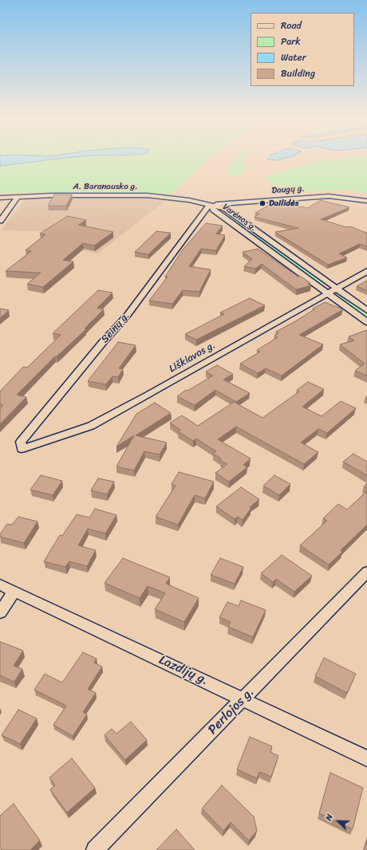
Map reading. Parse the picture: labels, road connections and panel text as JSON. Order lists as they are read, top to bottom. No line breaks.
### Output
{"streets":{"street":["A. Baranausko g.","Daugų g.","Varėnos g.","Seinų g.","Liškiavos g.","Lazdijų g.","Perlojos g."]},"crossings":[["A. Baranausko g.","Daugų g."],["A. Baranausko g.","Varėnos g."],["A. Baranausko g.","Seinų g."],["Daugų g.","Varėnos g."],["Daugų g.","Seinų g."],["Varėnos g.","Seinų g."],["Varėnos g.","Liškiavos g."],["Seinų g.","Liškiavos g."],["Lazdijų g.","Perlojos g."]],"places":["Dailidės"],"legend":["Road","Park","Water","Building"],"north":"top left"}
